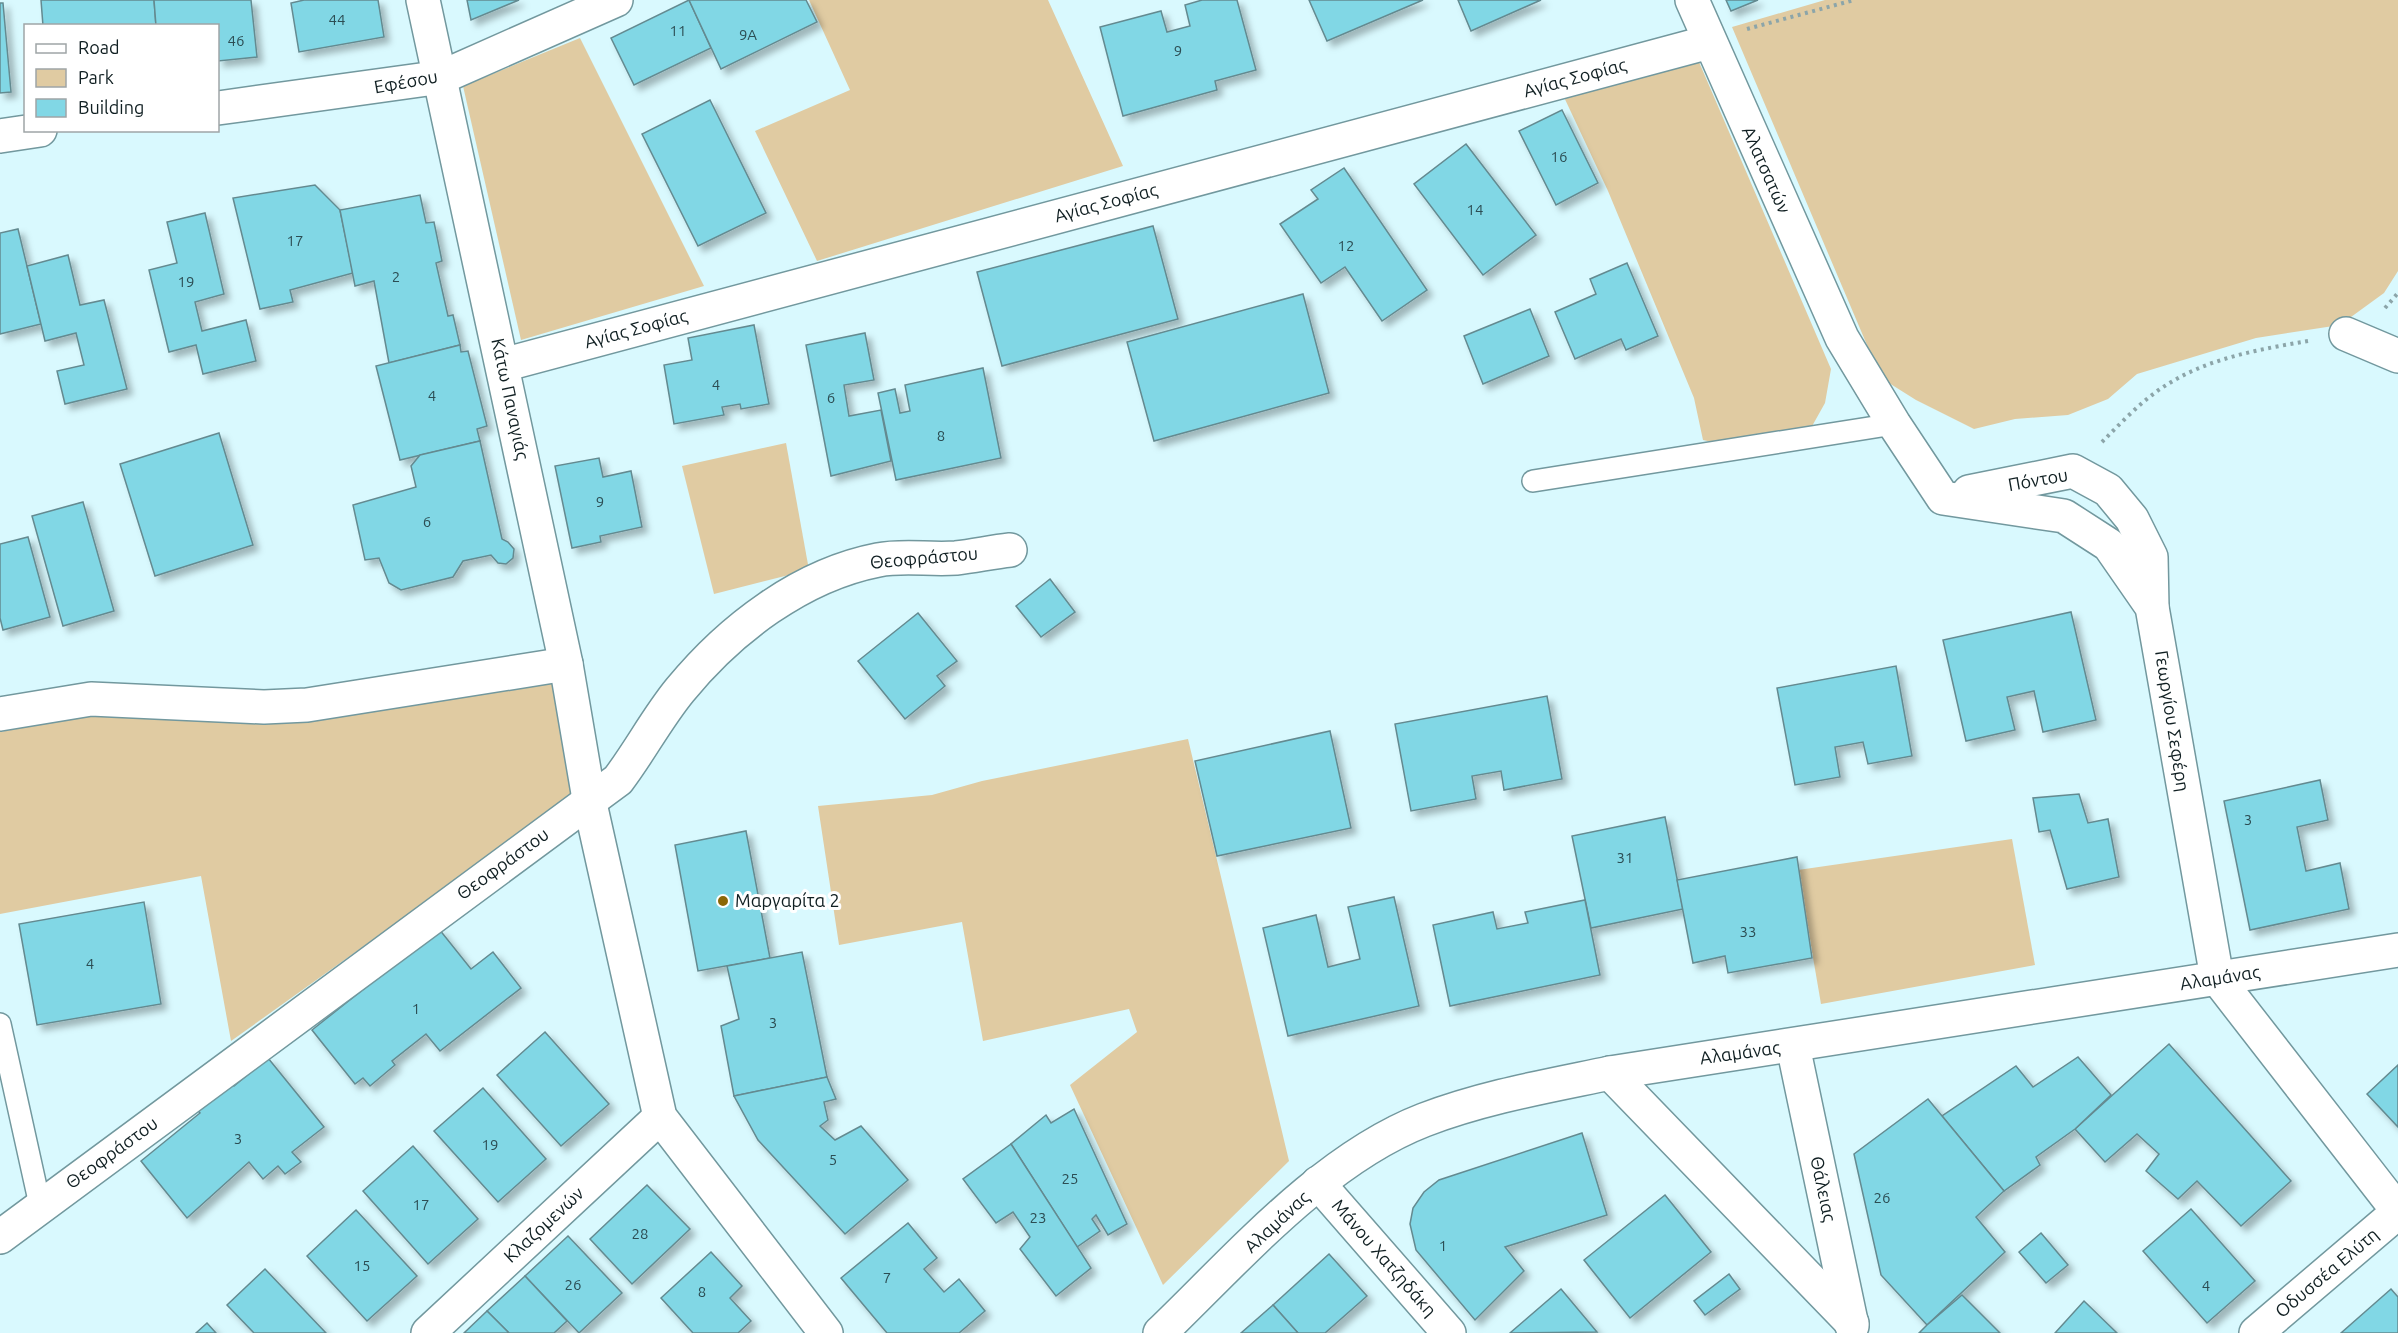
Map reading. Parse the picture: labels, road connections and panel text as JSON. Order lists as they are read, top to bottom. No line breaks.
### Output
{"streets":{"street":["Αγίας Σοφίας","Εφέσου","Αλατσατών","Κάτω Παναγιάς","Πόντου","Θεοφράστου","Γεωργίου Σεφέρη","Αλαμάνας","Θάλειας","Κλαζομενών","Μάνου Χατζηδάκη","Οδυσσέα Ελύτη"]},"crossings":[["Αγίας Σοφίας","Αλατσατών"],["Αγίας Σοφίας","Κάτω Παναγιάς"],["Εφέσου","Κάτω Παναγιάς"],["Κάτω Παναγιάς","Θεοφράστου"],["Κάτω Παναγιάς","Κλαζομενών"],["Πόντου","Γεωργίου Σεφέρη"],["Γεωργίου Σεφέρη","Αλαμάνας"],["Γεωργίου Σεφέρη","Οδυσσέα Ελύτη"],["Αλαμάνας","Θάλειας"],["Αλαμάνας","Μάνου Χατζηδάκη"]],"places":["Μαργαρίτα 2"],"house_numbers":["44","11","9A","46","9","16","14","17","12","2","19","4","4","6","8","9","6","3","31","33","4","1","3","3","19","5","25","26","17","23","28","1","15","7","26","4","8"],"legend":["Road","Park","Building"]}
